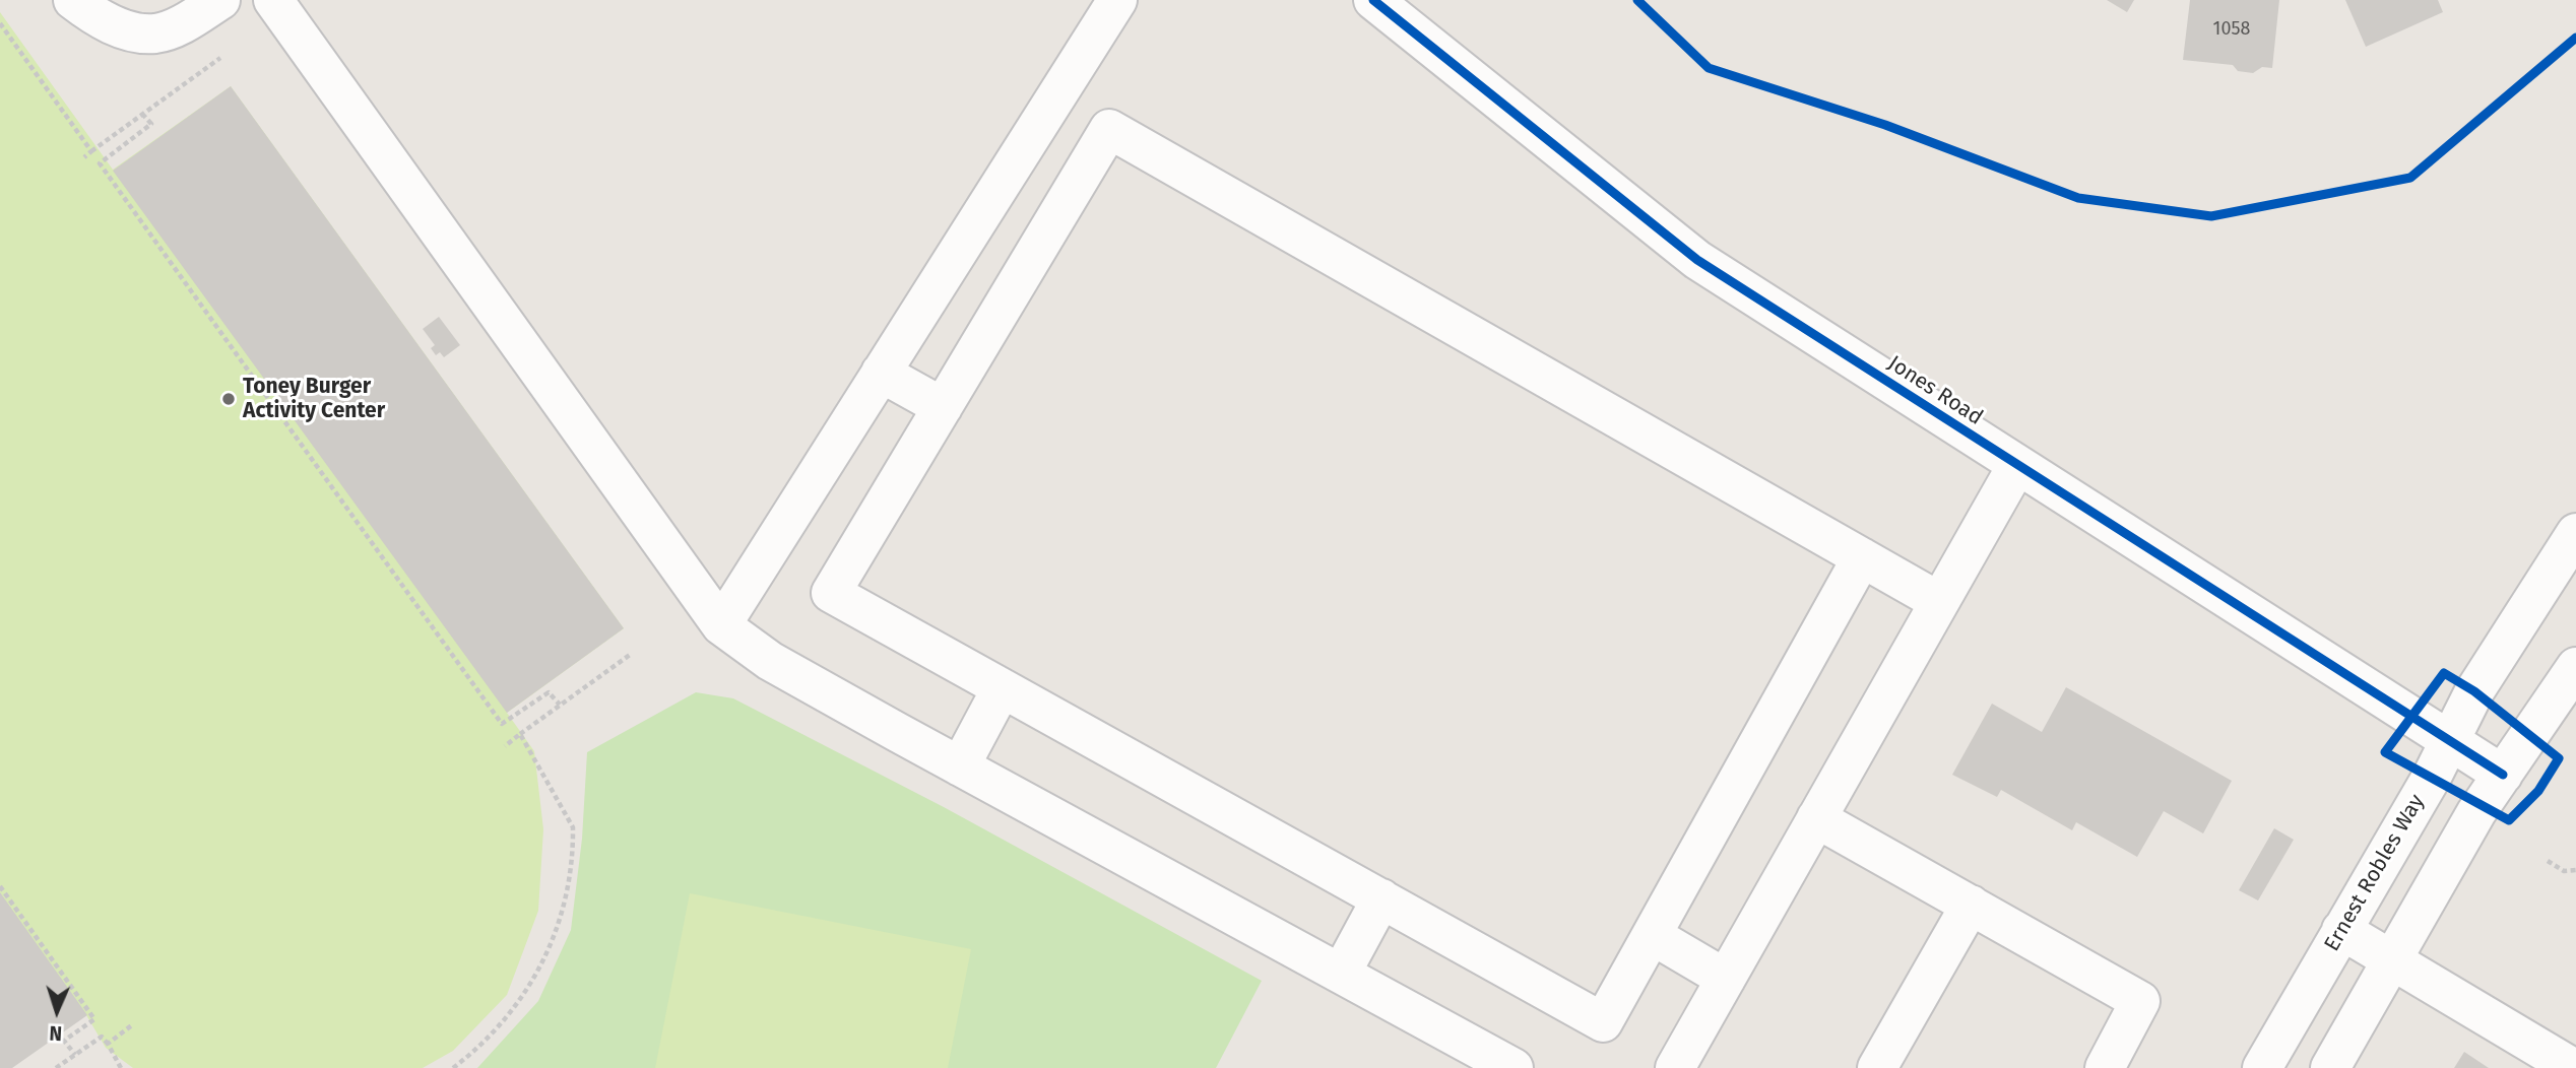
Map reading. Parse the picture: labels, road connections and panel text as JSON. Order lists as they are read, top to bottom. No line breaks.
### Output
{"streets":{"street":["Jones Road","Ernest Robles Way"]},"crossings":[["Jones Road","Ernest Robles Way"]],"places":["Toney Burger Activity Center"],"house_numbers":["1058"],"north":"bottom"}
